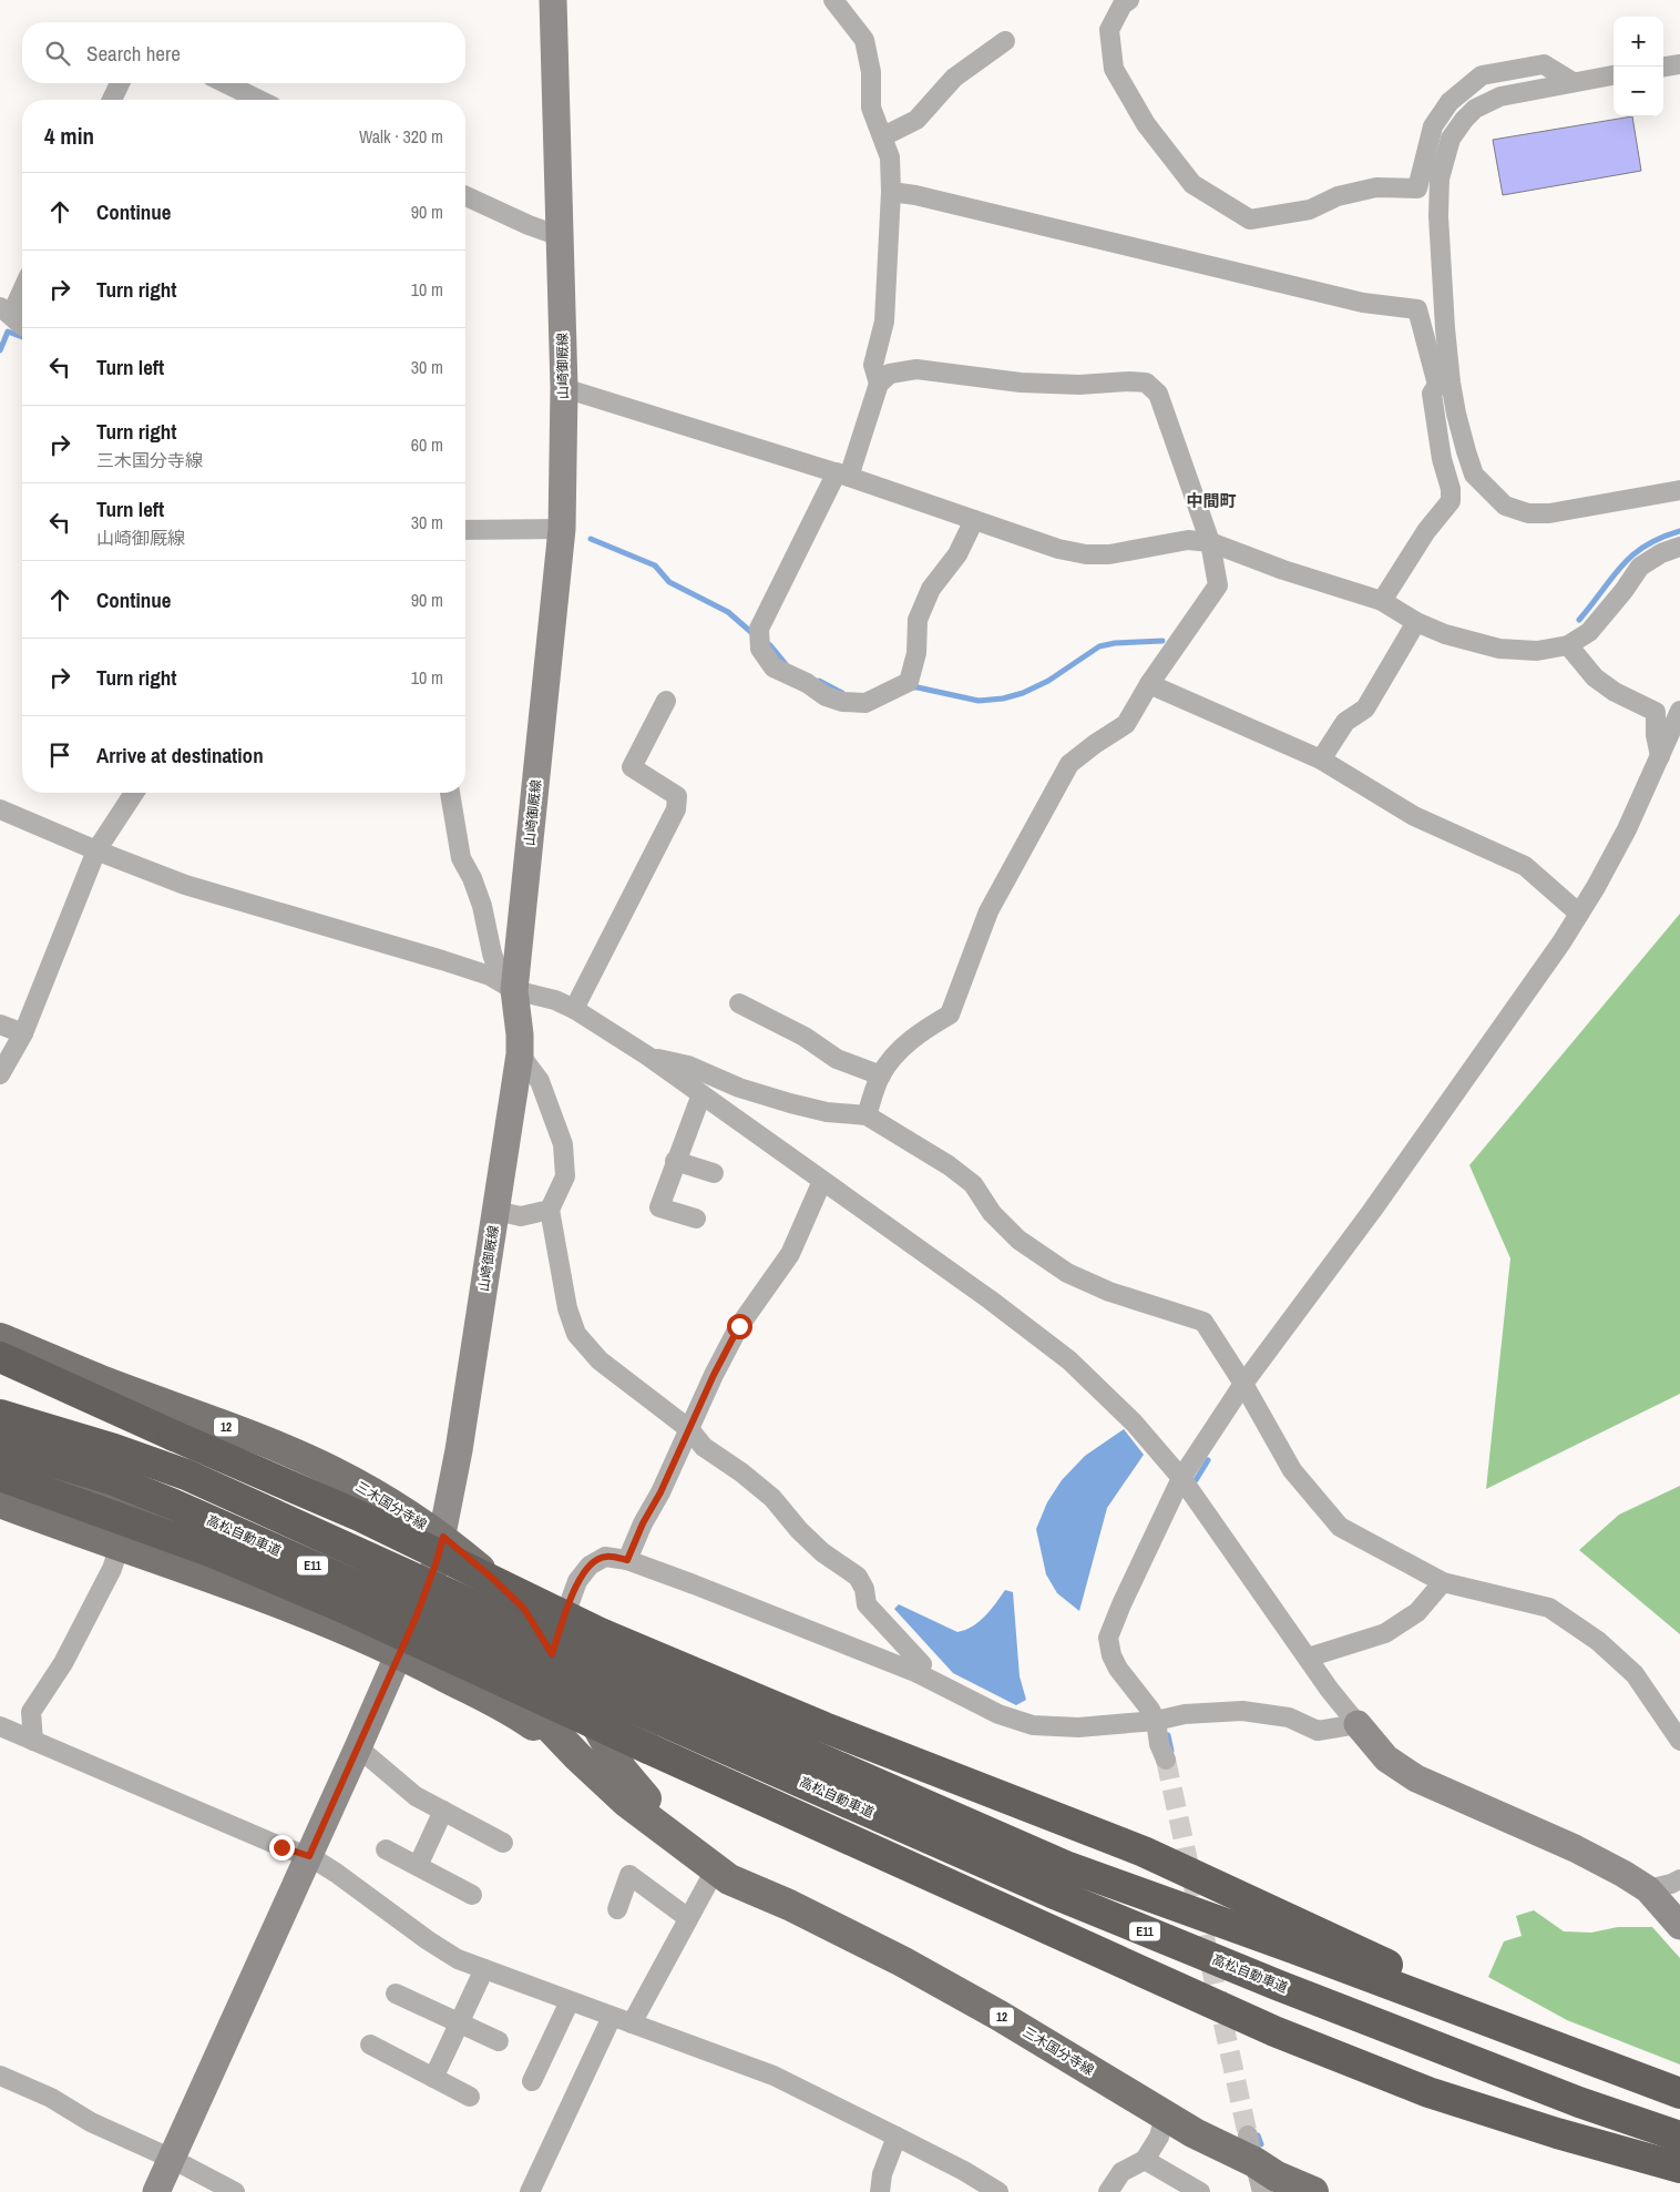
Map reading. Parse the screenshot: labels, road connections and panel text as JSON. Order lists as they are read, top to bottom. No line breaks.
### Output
{"streets":{"highway":["高松自動車道","E11"],"main road":["山崎御厩線","12","三木国分寺線"]},"crossings":[["山崎御厩線","三木国分寺線"]],"districts":["中間町"],"page":{"map_buttons":["+","−"],"search":"Search here","heading":["4 min","Walk · 320 m"],"list":[["Continue","90 m"],["Turn right","10 m"],["Turn left","30 m"],["Turn right","三木国分寺線","60 m"],["Turn left","山崎御厩線","30 m"],["Continue","90 m"],["Turn right","10 m"],"Arrive at destination"]}}
